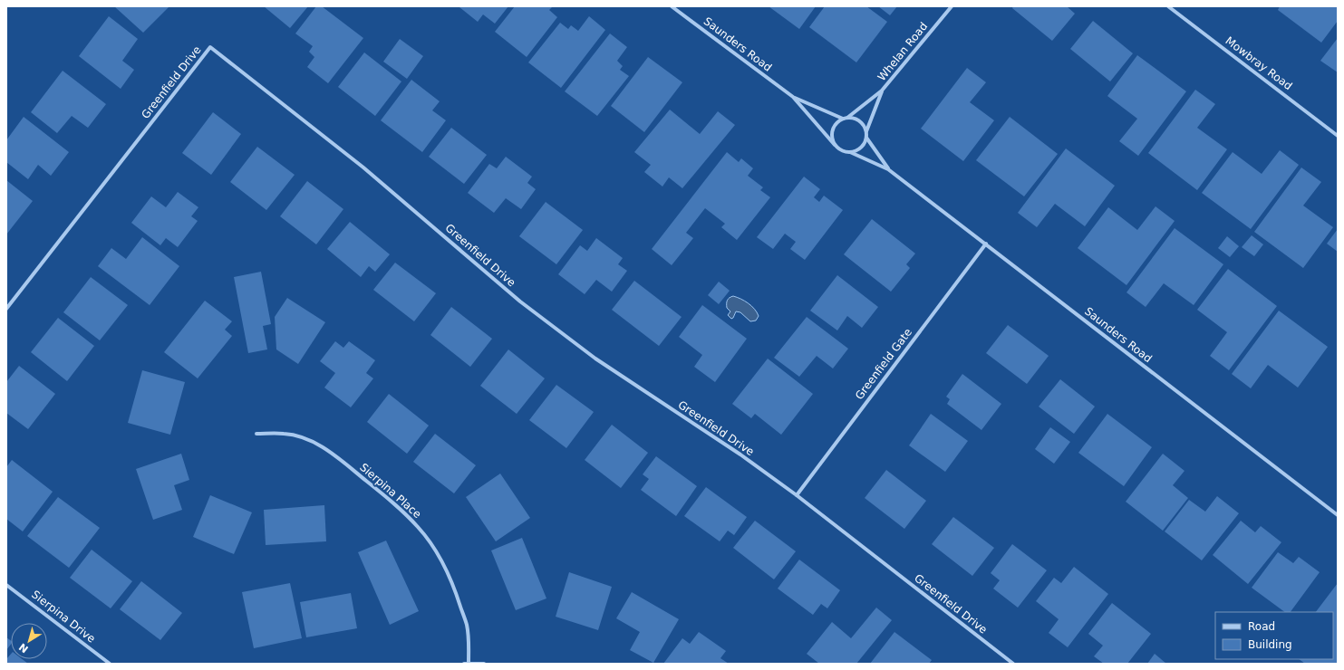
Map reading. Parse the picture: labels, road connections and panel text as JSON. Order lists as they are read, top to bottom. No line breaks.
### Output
{"streets":{"street":["Saunders Road","Whelan Road","Mowbray Road","Greenfield Drive","Greenfield Gate","Sierpina Place","Sierpina Drive"]},"crossings":[["Saunders Road","Whelan Road"],["Saunders Road","Greenfield Gate"],["Greenfield Drive","Greenfield Gate"]],"legend":["Road","Building"],"north":"bottom left"}
